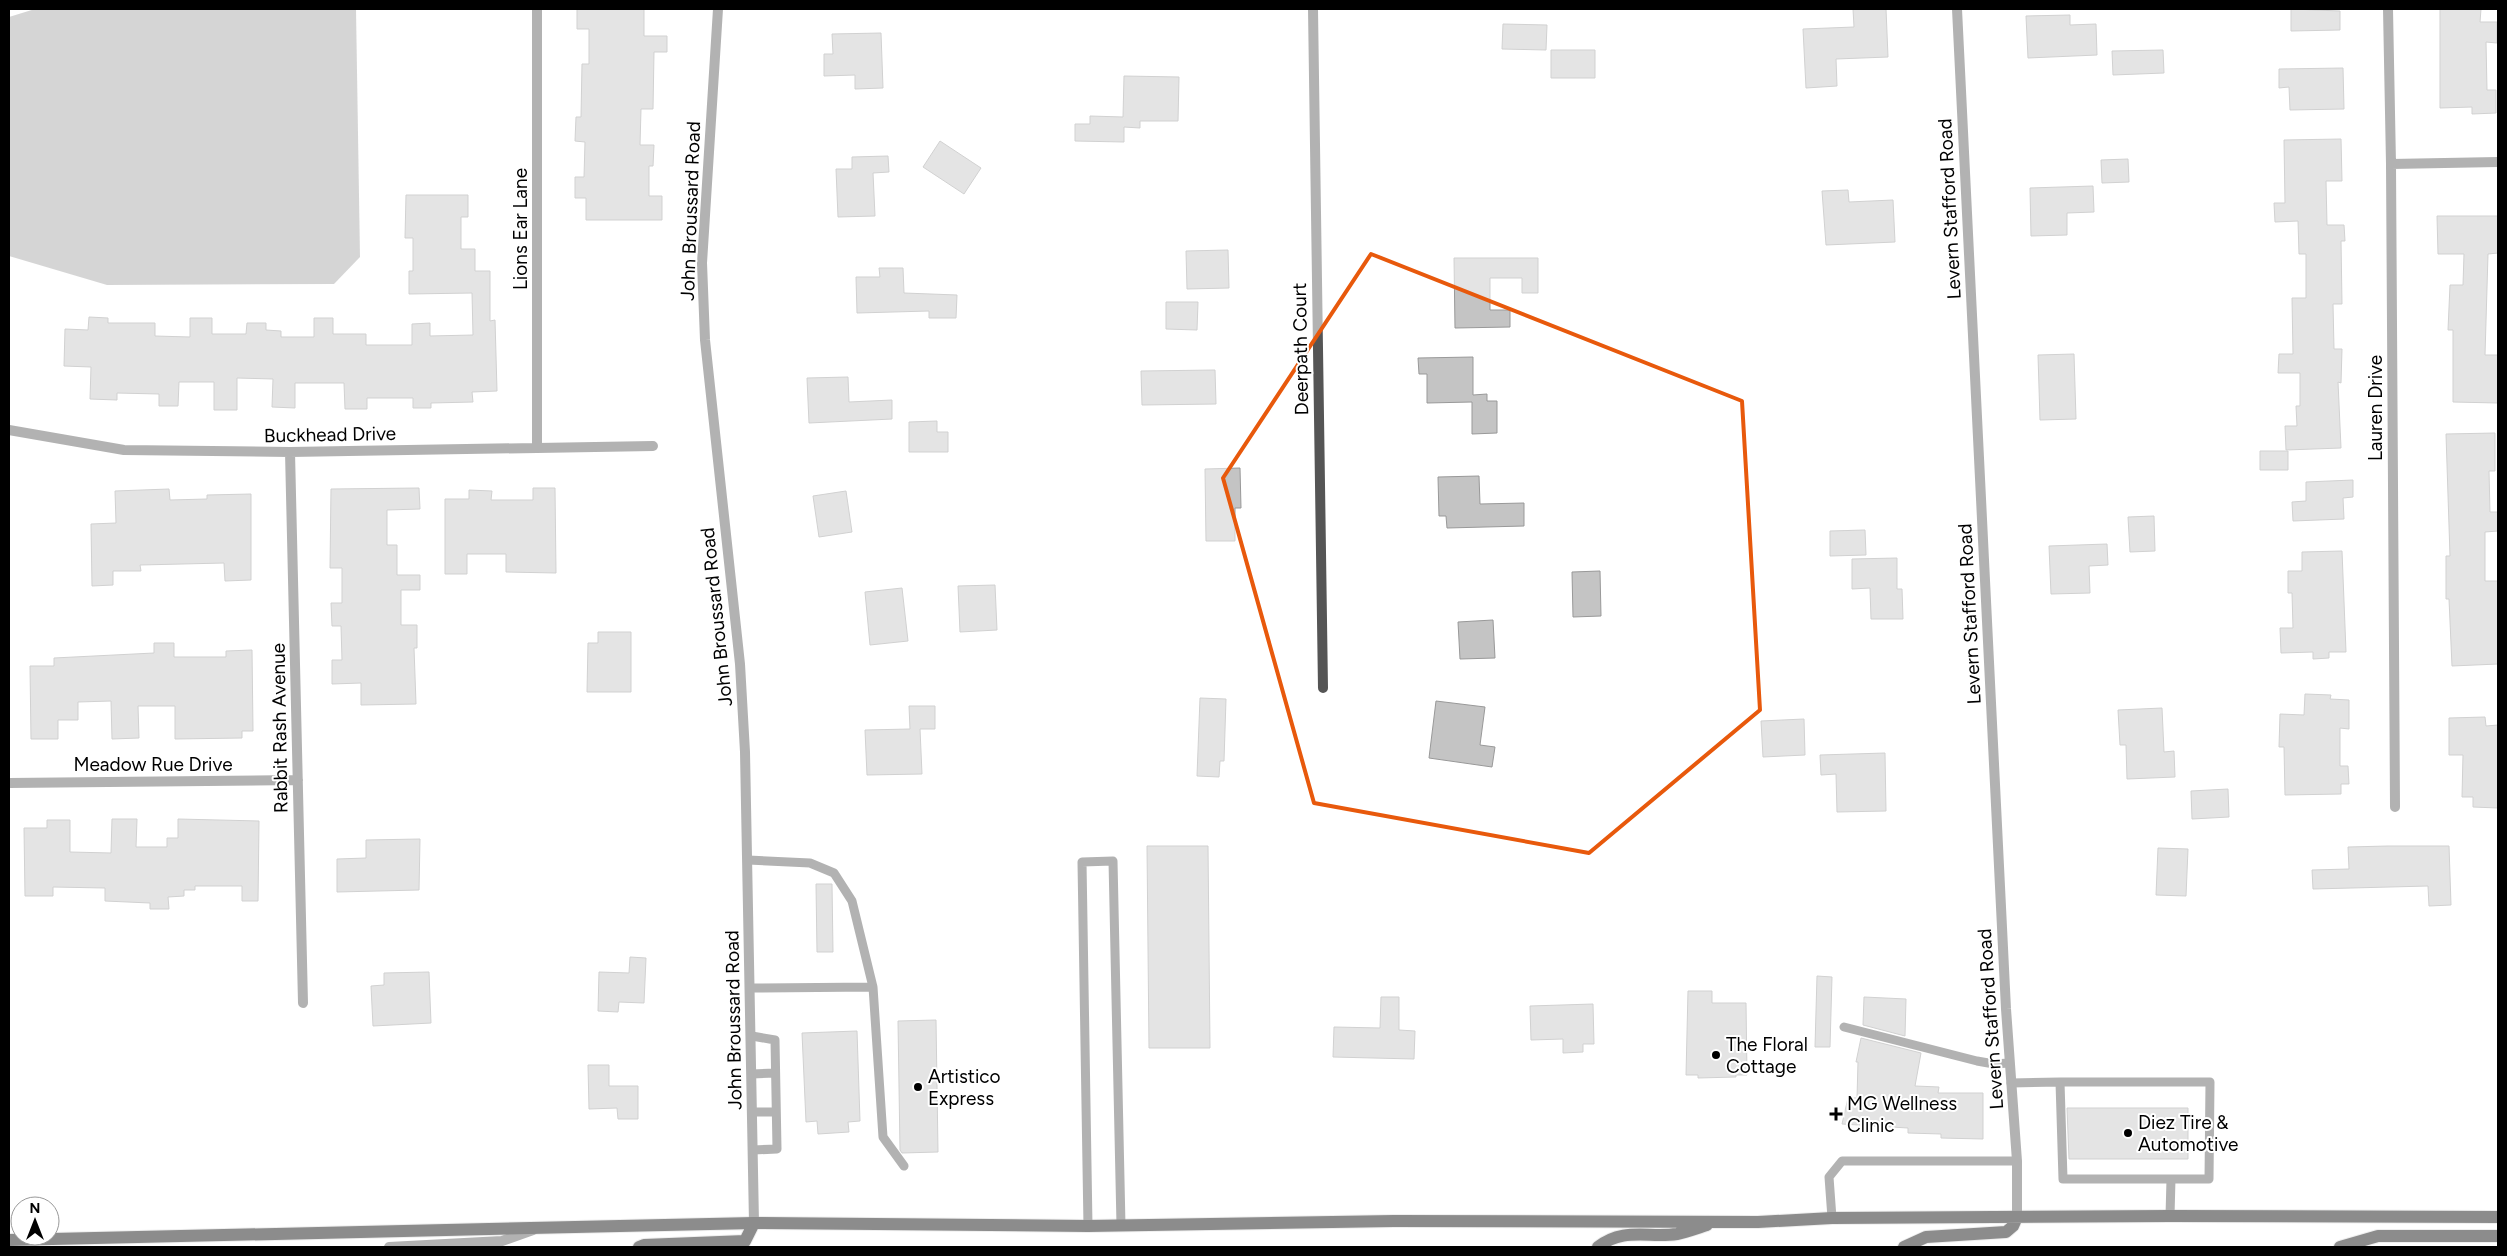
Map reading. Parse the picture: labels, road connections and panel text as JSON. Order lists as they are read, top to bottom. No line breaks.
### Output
{"streets":{"street":["Levern Stafford Road","John Broussard Road","Lions Ear Lane","Deerpath Court","Lauren Drive","Buckhead Drive","Rabbit Rash Avenue","Meadow Rue Drive"]},"crossings":[["Lions Ear Lane","Buckhead Drive"],["Buckhead Drive","Rabbit Rash Avenue"],["Rabbit Rash Avenue","Meadow Rue Drive"]],"places":{"other":["The Floral Cottage","Artistico Express","Diez Tire & Automotive"],"health":["MG Wellness Clinic"]},"north":"top"}
